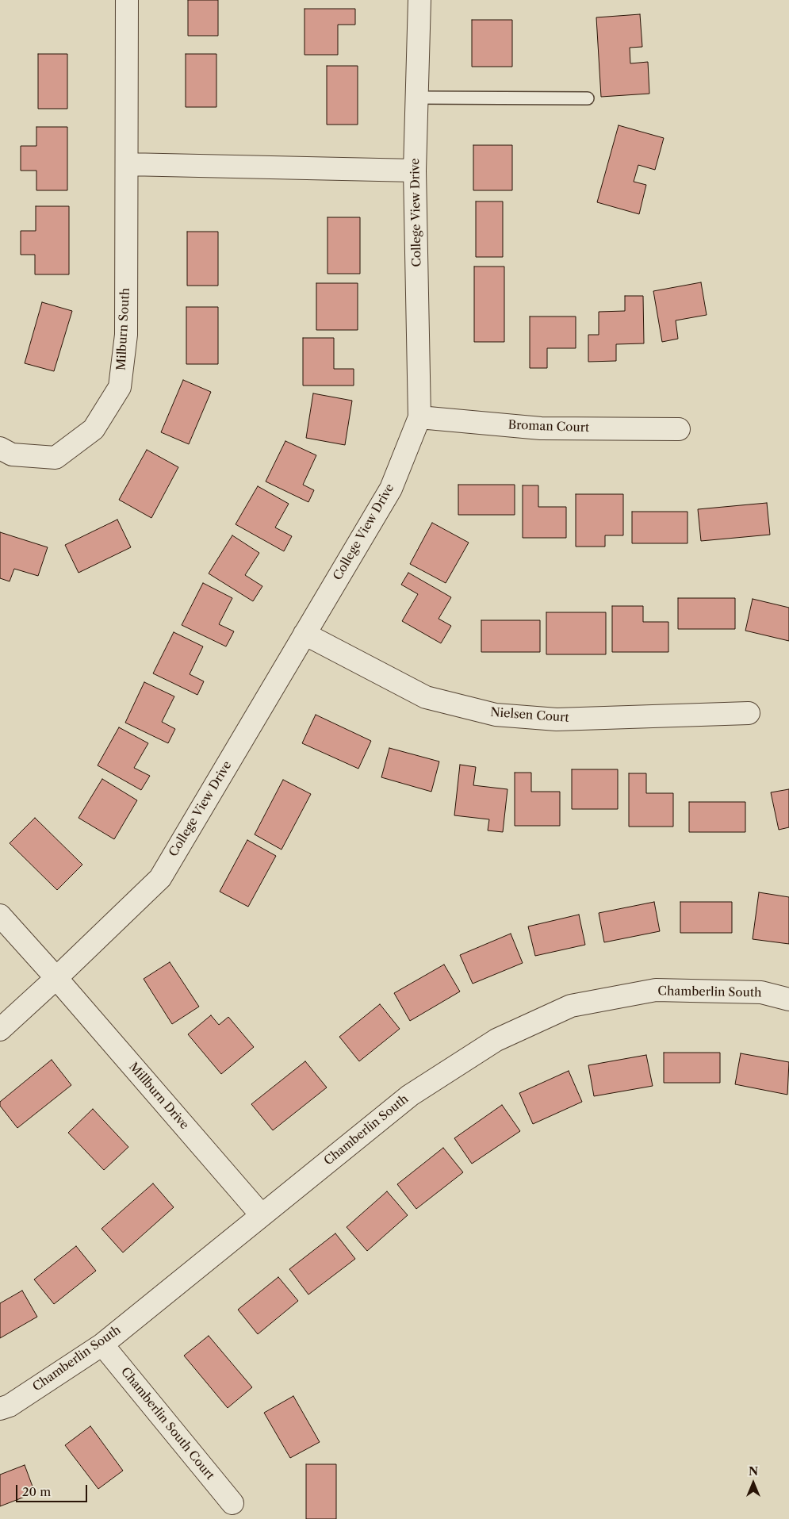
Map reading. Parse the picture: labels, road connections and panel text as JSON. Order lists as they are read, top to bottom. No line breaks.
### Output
{"streets":{"street":["College View Drive","Milburn South","Broman Court","Nielsen Court","Chamberlin South","Millburn Drive","Chamberlin South Court"]},"crossings":[["College View Drive","Broman Court"],["College View Drive","Nielsen Court"],["College View Drive","Millburn Drive"],["Chamberlin South","Millburn Drive"],["Chamberlin South","Chamberlin South Court"]],"scale_bar":"20 m","north":"top"}
